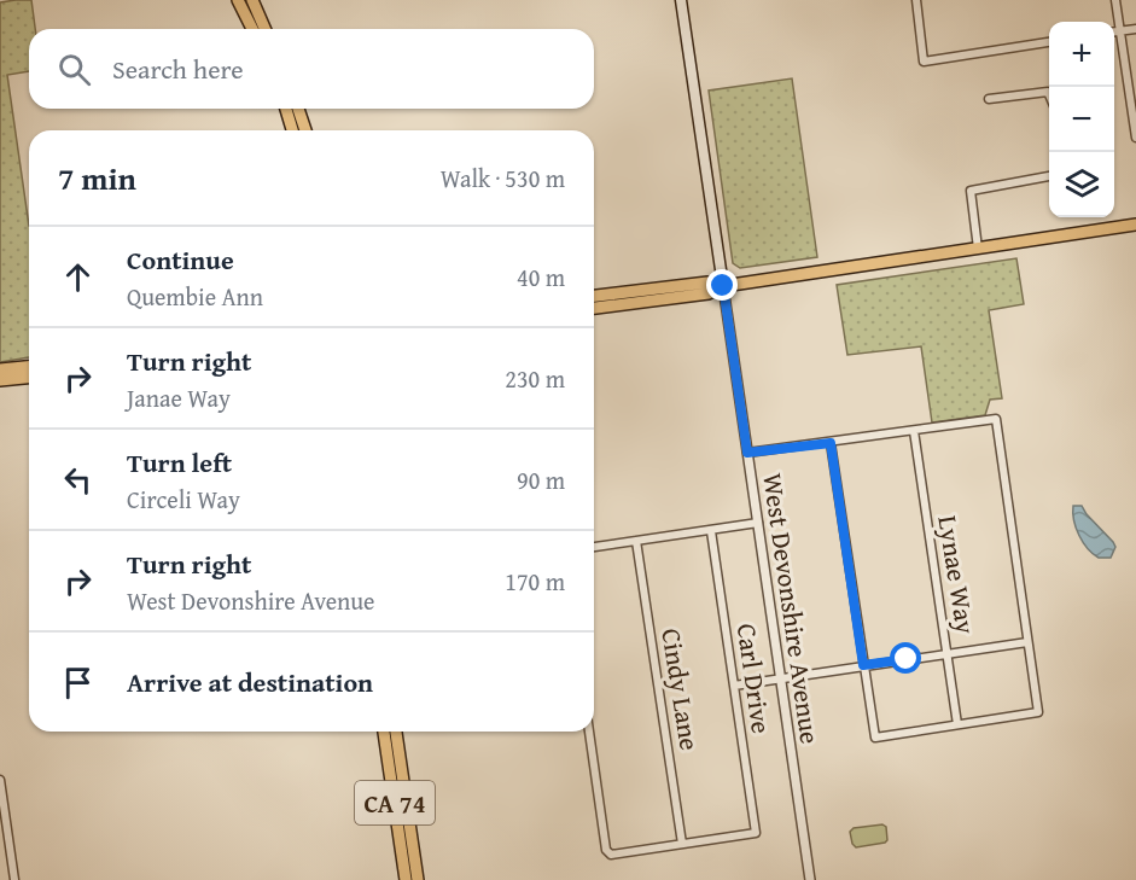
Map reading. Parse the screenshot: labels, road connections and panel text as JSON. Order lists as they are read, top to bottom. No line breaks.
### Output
{"streets":{"main road":["West Devonshire Avenue","CA 74"],"street":["Lynae Way","Carl Drive","Cindy Lane"]},"crossings":[["Carl Drive","Cindy Lane"]],"page":{"map_buttons":["+","−"],"search":"Search here","heading":["7 min","Walk · 530 m"],"list":[["Continue","Quembie Ann","40 m"],["Turn right","Janae Way","230 m"],["Turn left","Circeli Way","90 m"],["Turn right","West Devonshire Avenue","170 m"],"Arrive at destination"]}}
